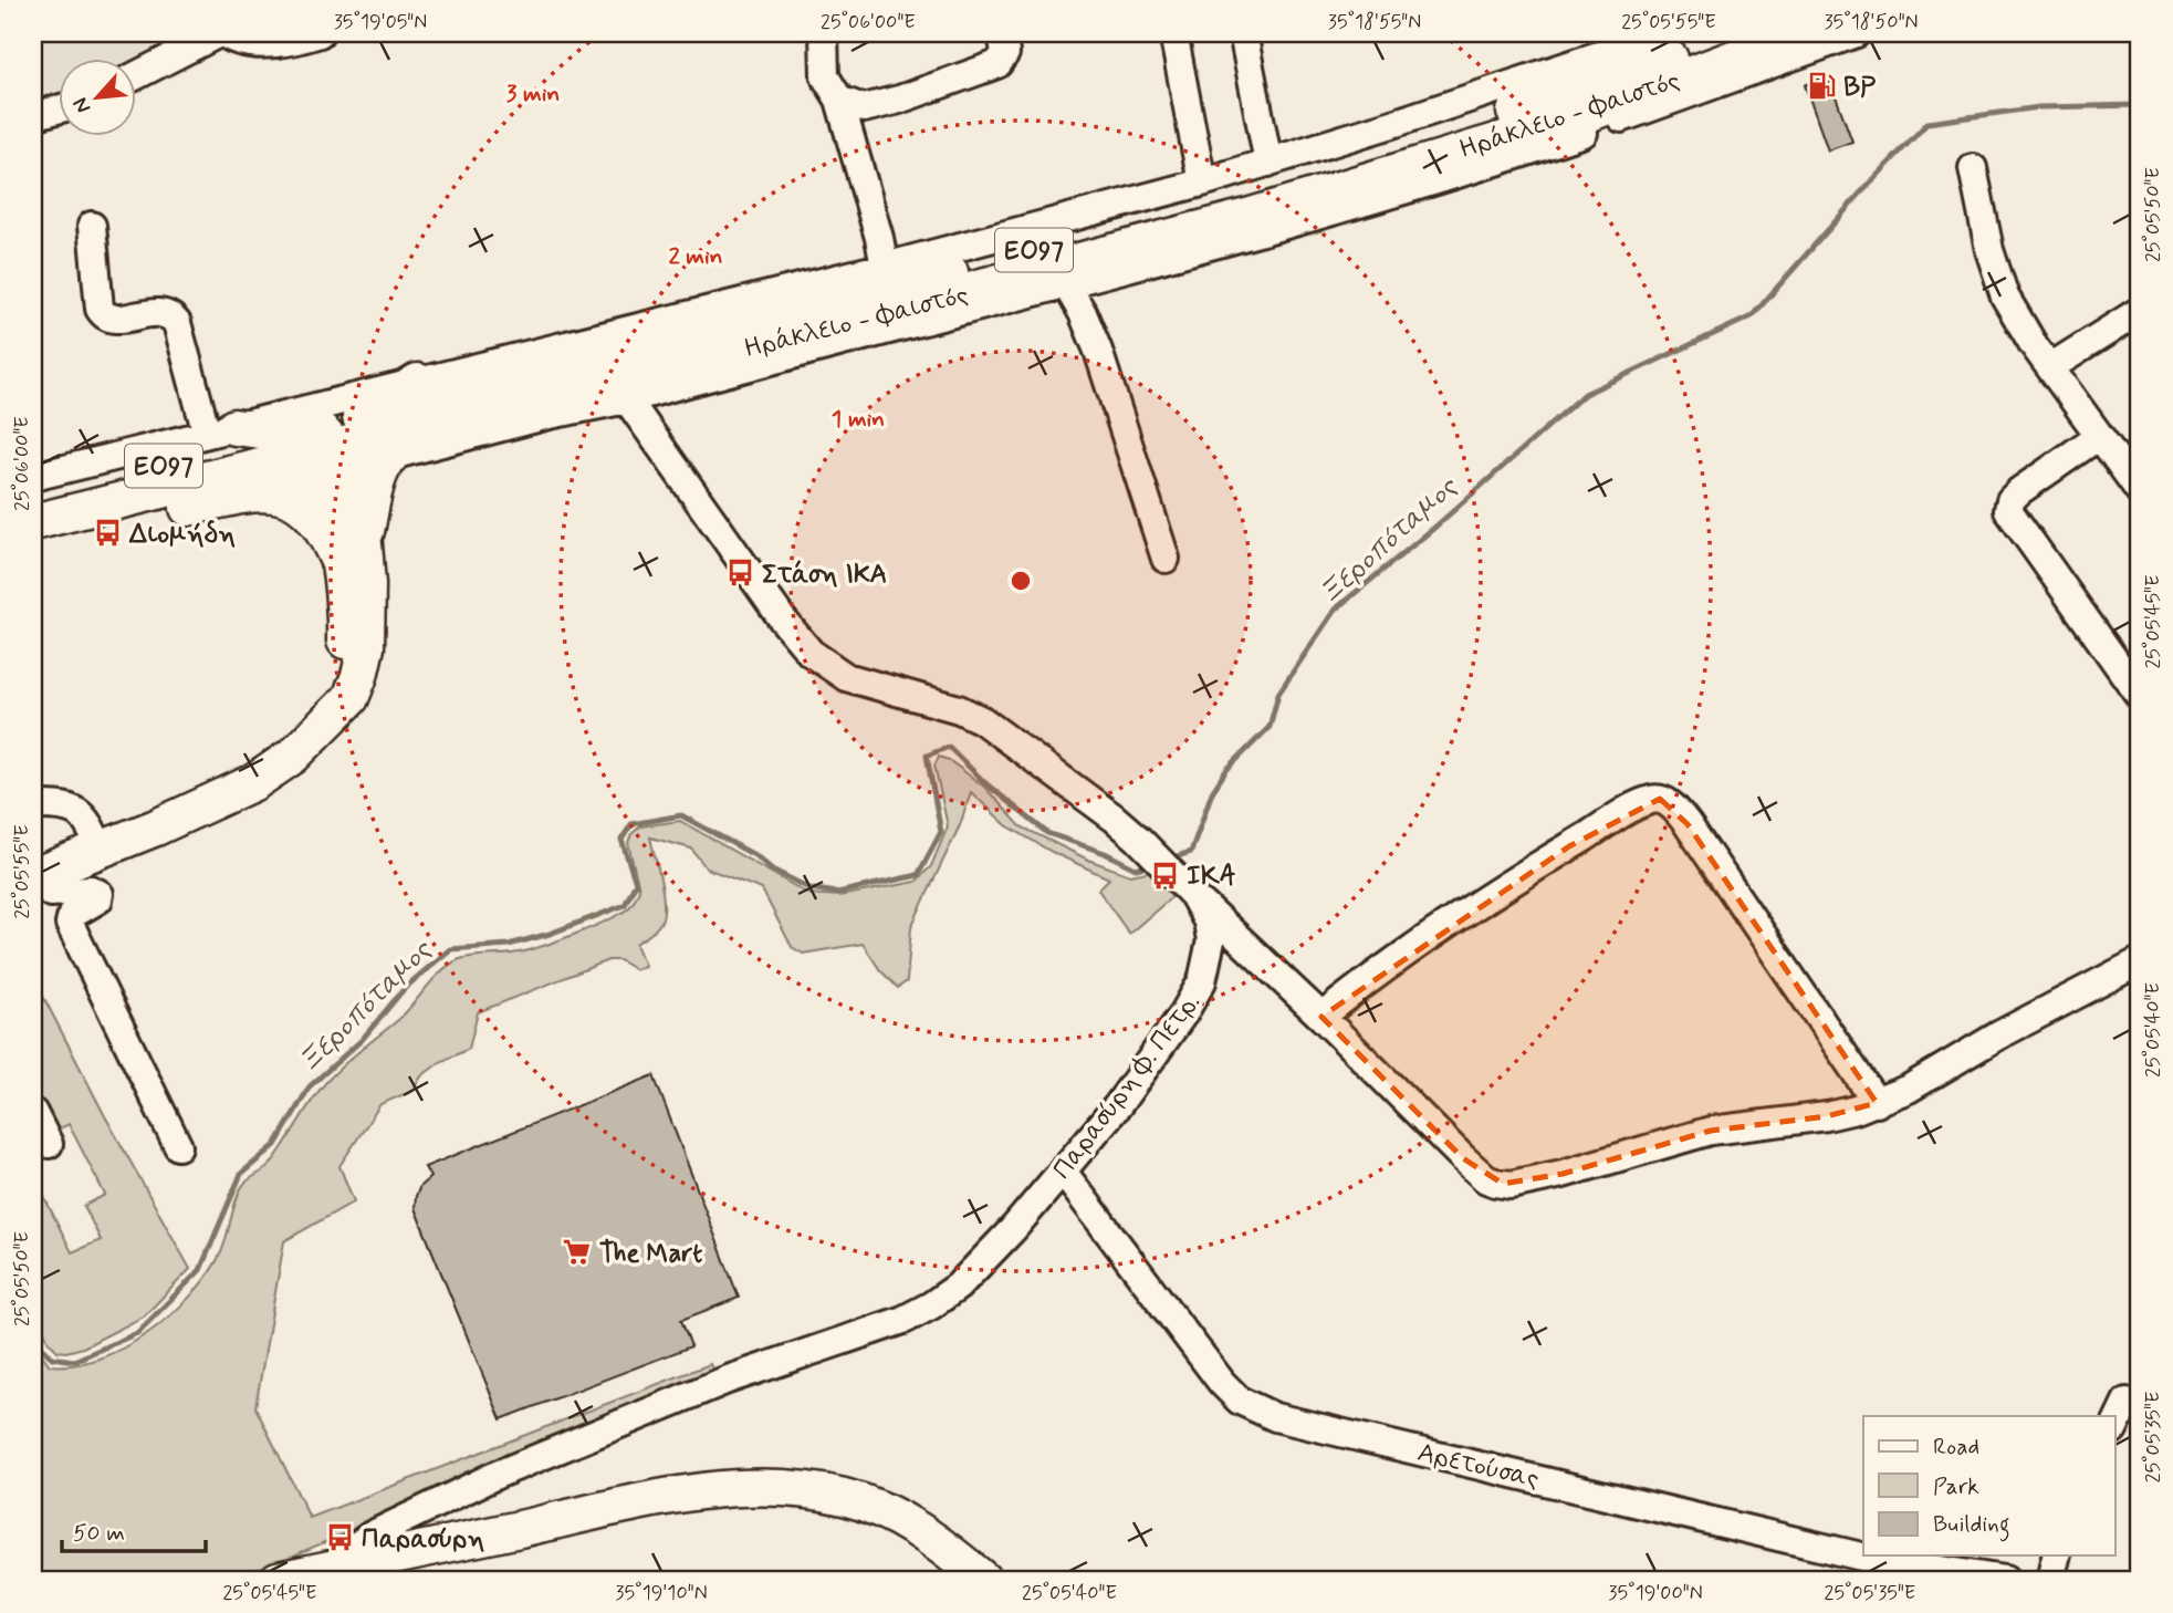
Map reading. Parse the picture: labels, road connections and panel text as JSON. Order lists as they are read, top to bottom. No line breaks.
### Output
{"streets":{"main road":["Ηράκλειο - Φαιστός","ΕΟ97"],"street":["Παρασύρη Φ. Πετρ.","Αρετούσας"]},"crossings":[["Παρασύρη Φ. Πετρ.","Αρετούσας"]],"water":["Ξεροπόταμος"],"places":{"fuel station":["BP"],"bus stop":["Διομήδη","Στάση ΙΚΑ","IKA","Παρασύρη"],"supermarket":["The Mart"]},"legend":["Road","Park","Building"],"scale_bar":"50 m","north":"bottom left","coordinates":["35°19'05\"N","25°06'00\"E","35°18'55\"N","25°05'55\"E","35°18'50\"N","25°05'50\"E","25°05'45\"E","25°05'40\"E","25°05'35\"E","35°19'10\"N","35°19'00\"N"],"rings":["3 min","2 min","1 min"]}
